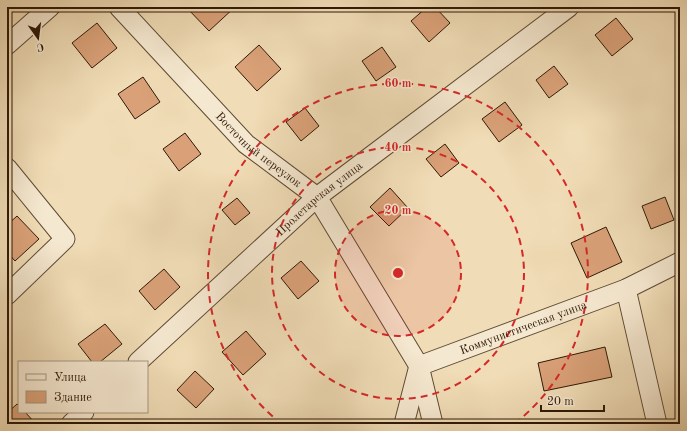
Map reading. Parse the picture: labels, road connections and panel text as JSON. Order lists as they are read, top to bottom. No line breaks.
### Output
{"streets":{"street":["Восточный переулок","Пролетарская улица","Коммунистическая улица"]},"crossings":[["Восточный переулок","Пролетарская улица"],["Восточный переулок","Коммунистическая улица"]],"legend":["Улица","Здание"],"scale_bar":"20 m","north":"bottom","rings":["60 m","40 m","20 m"]}
